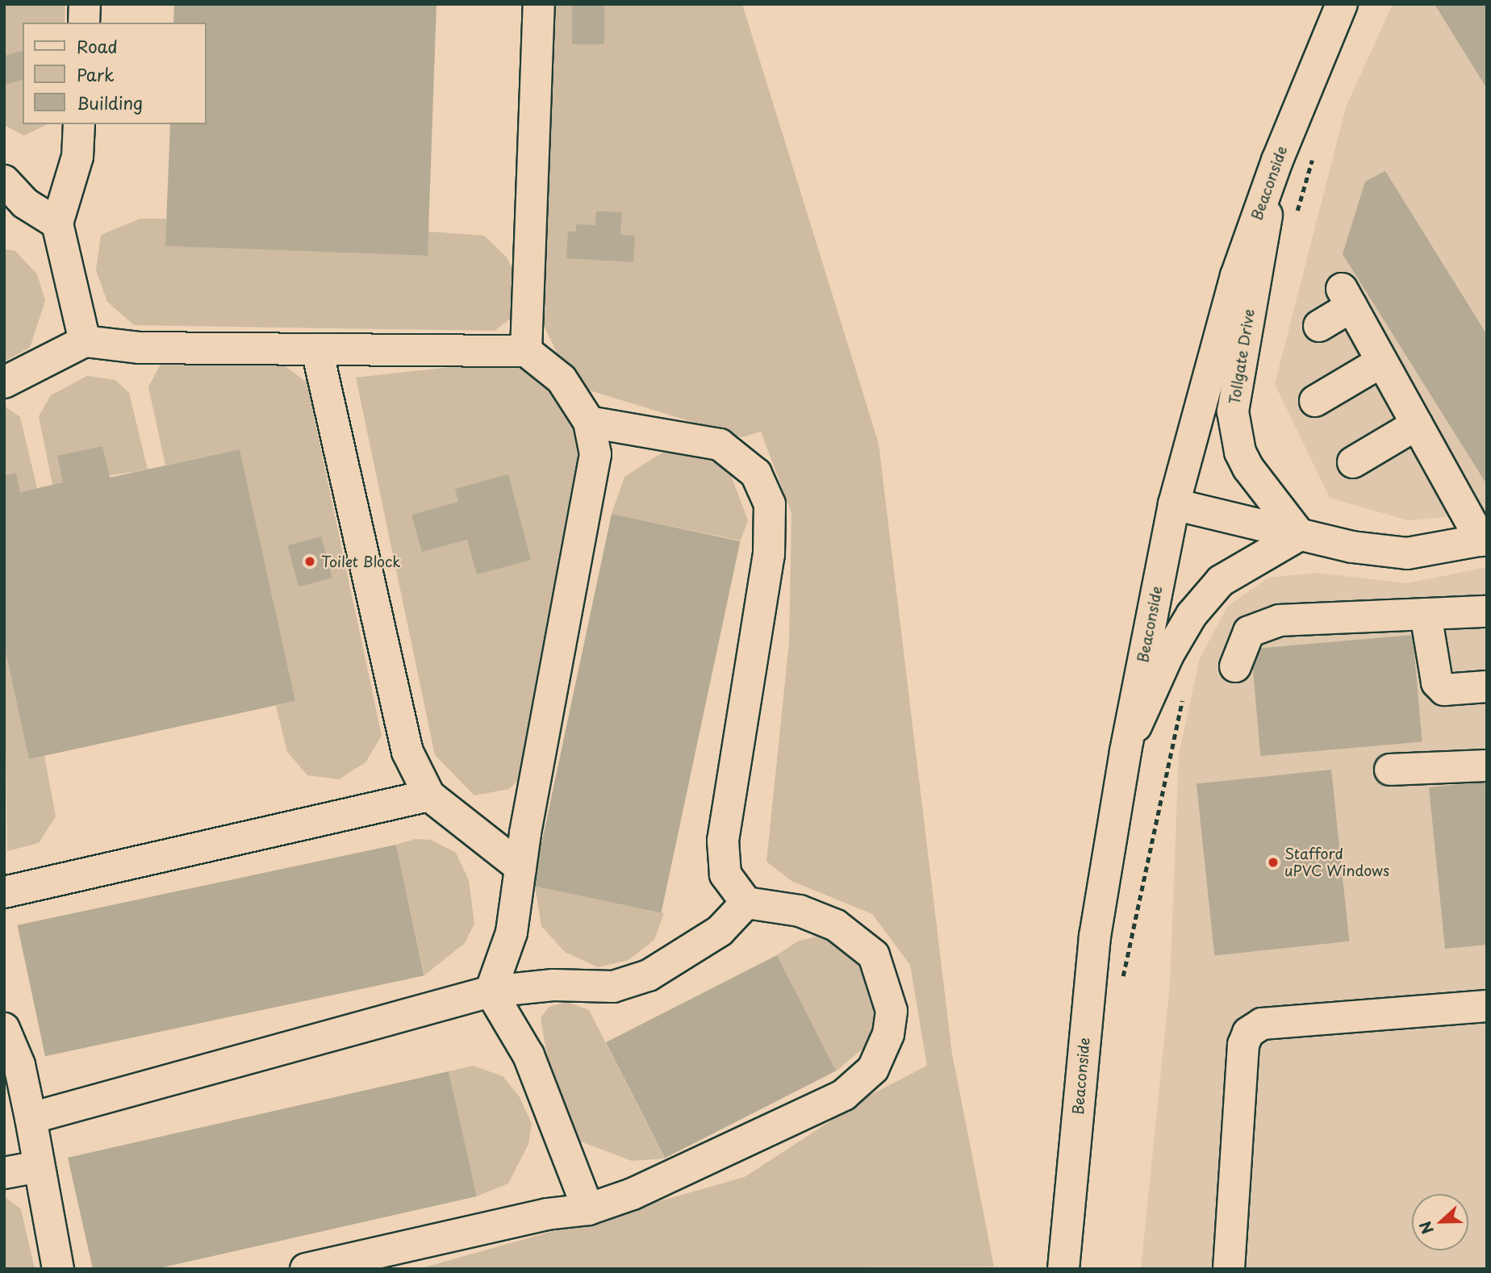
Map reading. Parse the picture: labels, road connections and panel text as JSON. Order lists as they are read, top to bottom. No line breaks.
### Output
{"streets":{"main road":["Beaconside","Tollgate Drive"]},"crossings":[["Beaconside","Tollgate Drive"]],"places":["Toilet Block","Stafford uPVC Windows"],"legend":["Road","Park","Building"],"north":"left"}
